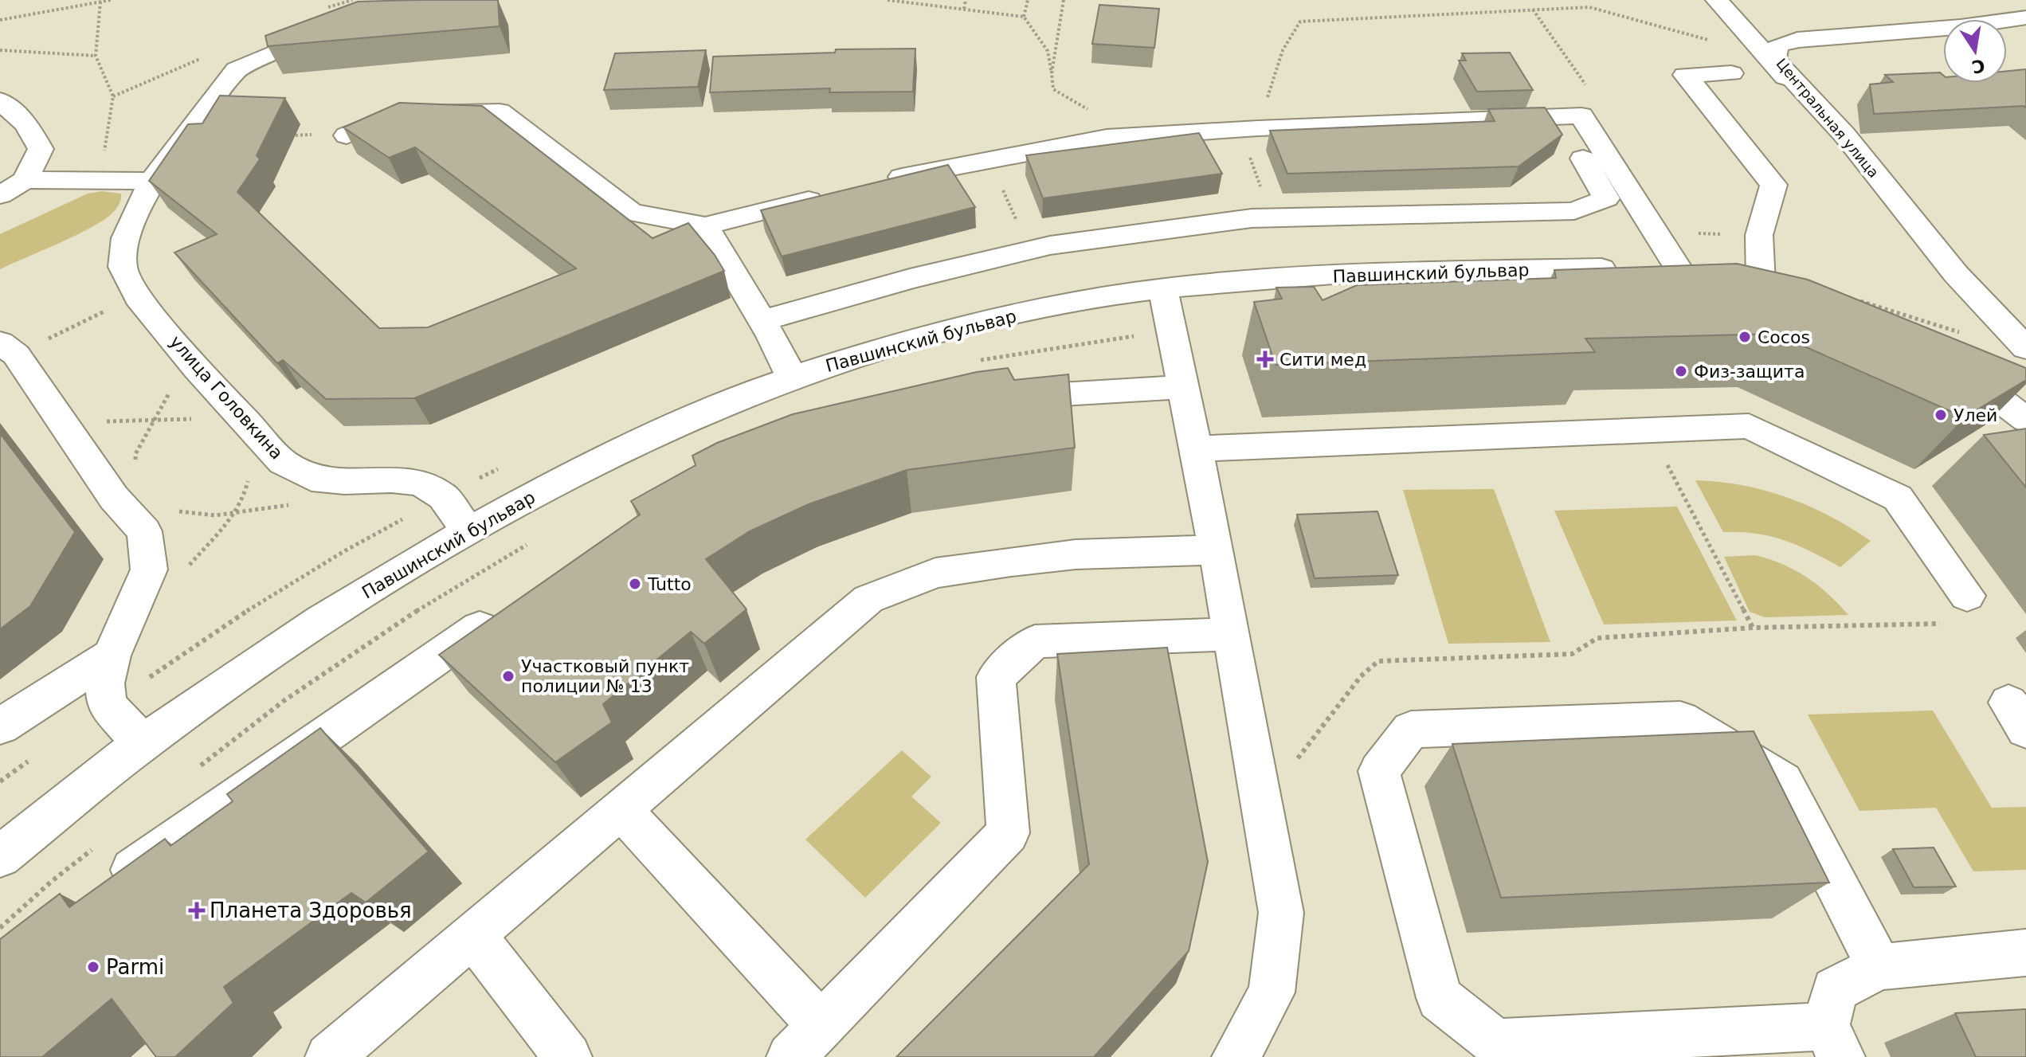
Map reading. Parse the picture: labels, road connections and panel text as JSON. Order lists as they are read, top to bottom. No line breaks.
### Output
{"streets":{"street":["Центральная улица","Павшинский бульвар","улица Головкина"]},"crossings":[["Павшинский бульвар","улица Головкина"]],"places":{"other":["Cocos","Физ-защита","Улей","Tutto","Участковый пункт полиции № 13","Parmi"],"health":["Сити мед","Планета Здоровья"]},"north":"bottom"}
